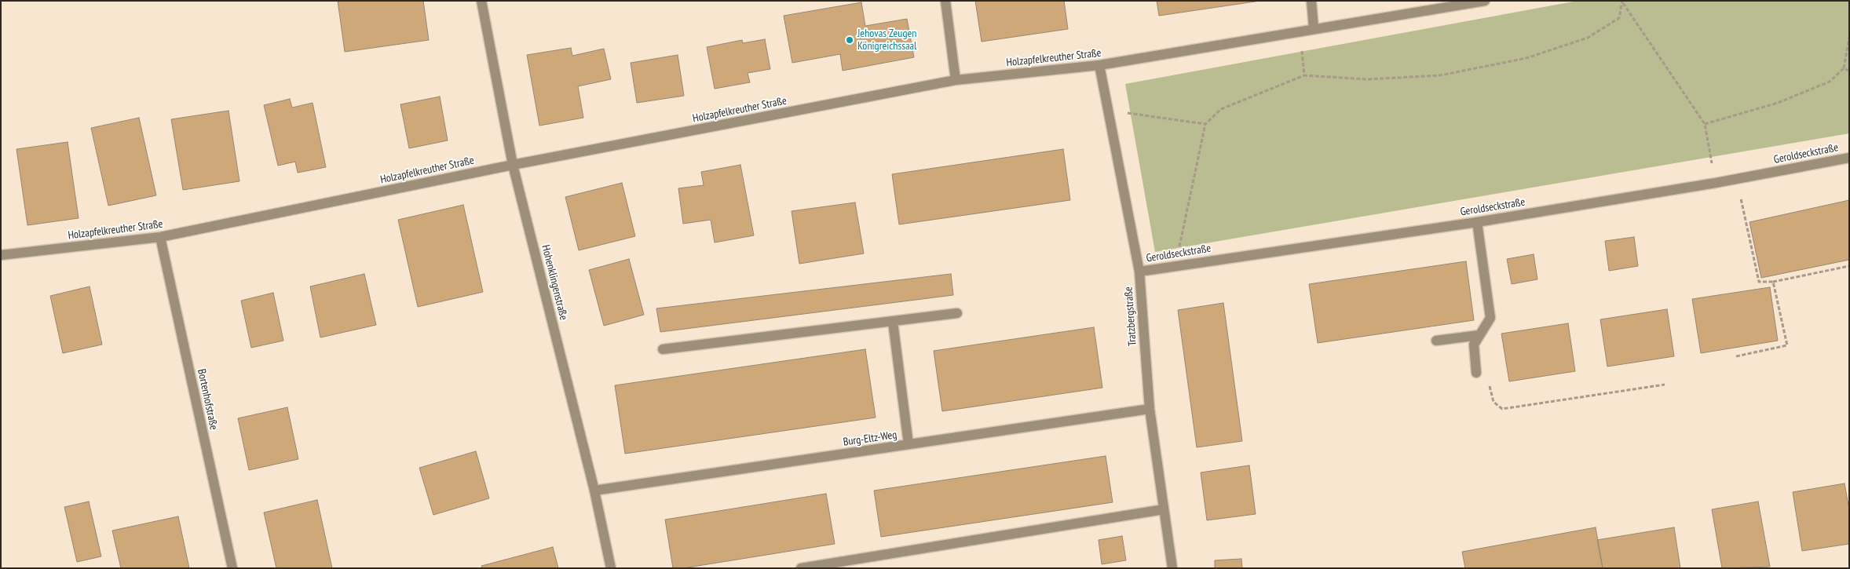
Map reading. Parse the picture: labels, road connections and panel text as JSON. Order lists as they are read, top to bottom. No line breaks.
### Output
{"streets":{"street":["Holzapfelkreuther Straße","Geroldseckstraße","Hohenklingenstraße","Tratzbergstraße","Bortenhofstraße","Burg-Eltz-Weg"]},"crossings":[["Holzapfelkreuther Straße","Hohenklingenstraße"],["Holzapfelkreuther Straße","Tratzbergstraße"],["Holzapfelkreuther Straße","Bortenhofstraße"],["Geroldseckstraße","Tratzbergstraße"],["Hohenklingenstraße","Burg-Eltz-Weg"],["Tratzbergstraße","Burg-Eltz-Weg"]],"places":["Jehovas Zeugen Königreichssaal"]}
